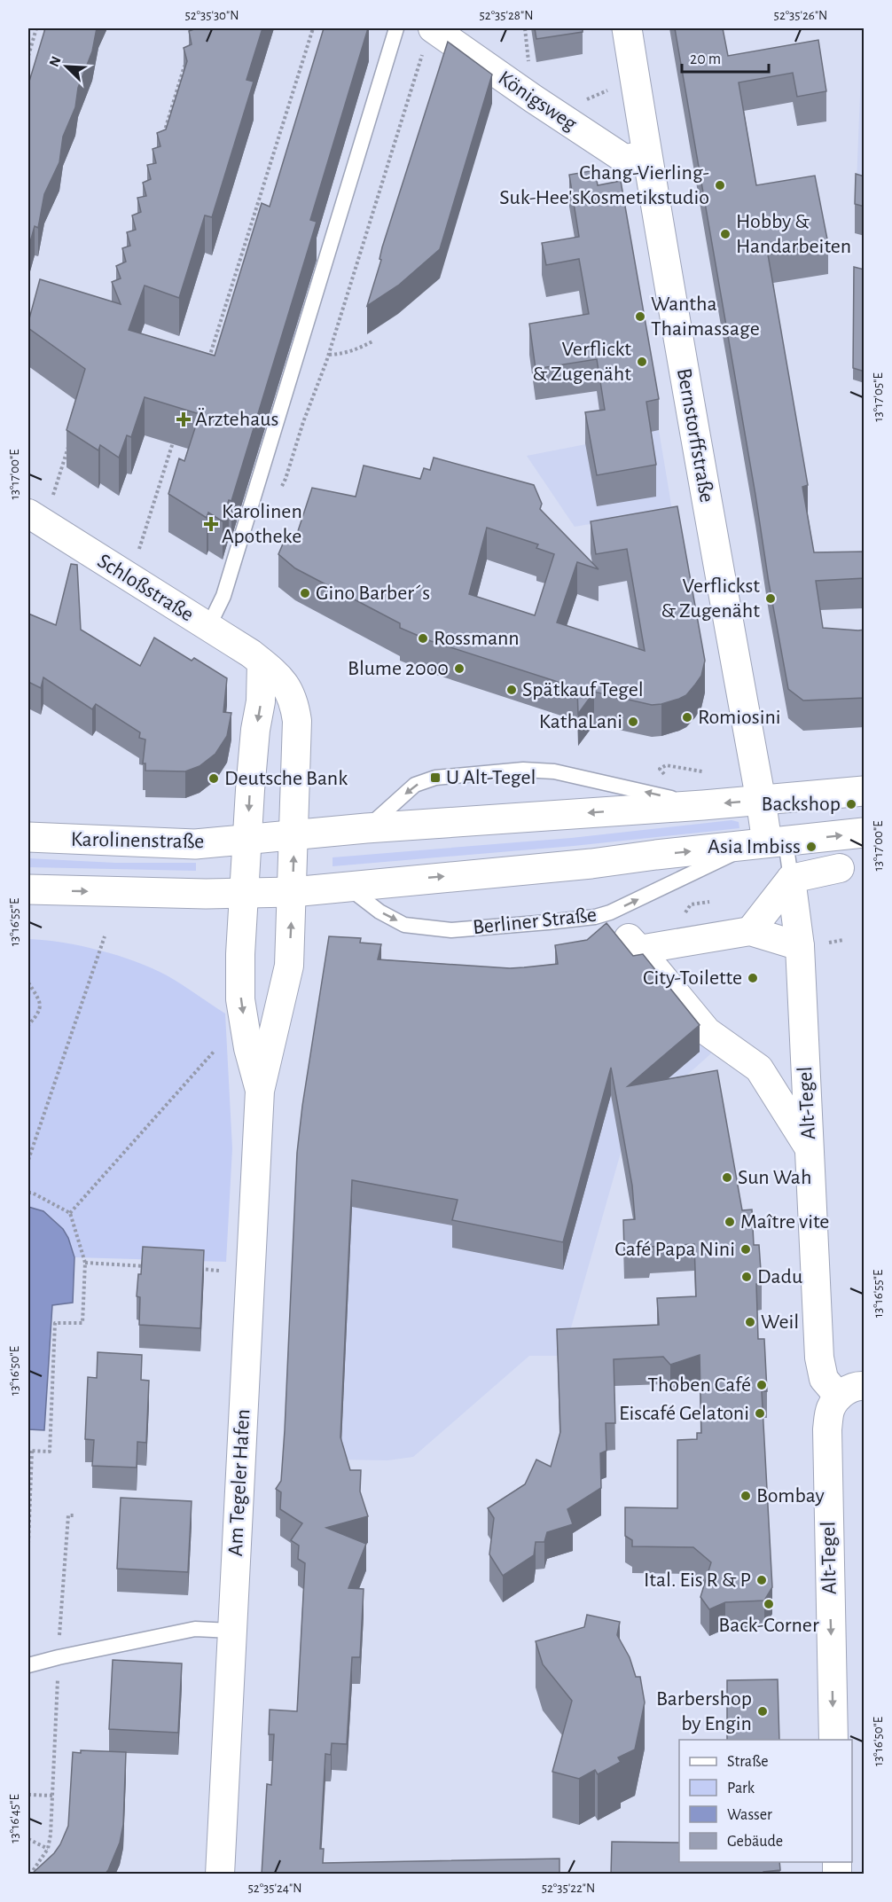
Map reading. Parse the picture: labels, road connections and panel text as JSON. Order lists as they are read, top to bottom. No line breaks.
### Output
{"streets":{"main road":["Bernstorffstraße","Karolinenstraße","Berliner Straße"],"street":["Königsweg","Schloßstraße","Alt-Tegel","Am Tegeler Hafen"]},"crossings":[["Königsweg","Bernstorffstraße"],["Bernstorffstraße","Berliner Straße"],["Bernstorffstraße","Alt-Tegel"],["Schloßstraße","Am Tegeler Hafen"],["Berliner Straße","Alt-Tegel"],["Berliner Straße","Am Tegeler Hafen"]],"one_way":["Alt-Tegel"],"places":{"other":["Chang-Vierling- Suk-Hee'sKosmetikstudio","Hobby & Handarbeiten","Wantha Thaimassage","Verflickt & Zugenäht","Gino Barber´s","Verflickst & Zugenäht","Rossmann","Blume 2000","Spätkauf Tegel","Romiosini","KathaLani","Deutsche Bank","Backshop","Asia Imbiss","City-Toilette","Sun Wah","Maître vite","Café Papa Nini","Dadu","Weil","Thoben Café","Eiscafé Gelatoni","Bombay","Ital. Eis R & P","Back-Corner","Barbershop by Engin"],"health":["Ärztehaus","Karolinen Apotheke"],"transit":["U Alt-Tegel"]},"legend":["Straße","Park","Wasser","Gebäude"],"scale_bar":"20 m","north":"top left","coordinates":["52°35'30\"N","52°35'28\"N","52°35'26\"N","13°17'05\"E","13°17'00\"E","13°16'55\"E","13°16'50\"E","13°16'45\"E","52°35'24\"N","52°35'22\"N"]}
